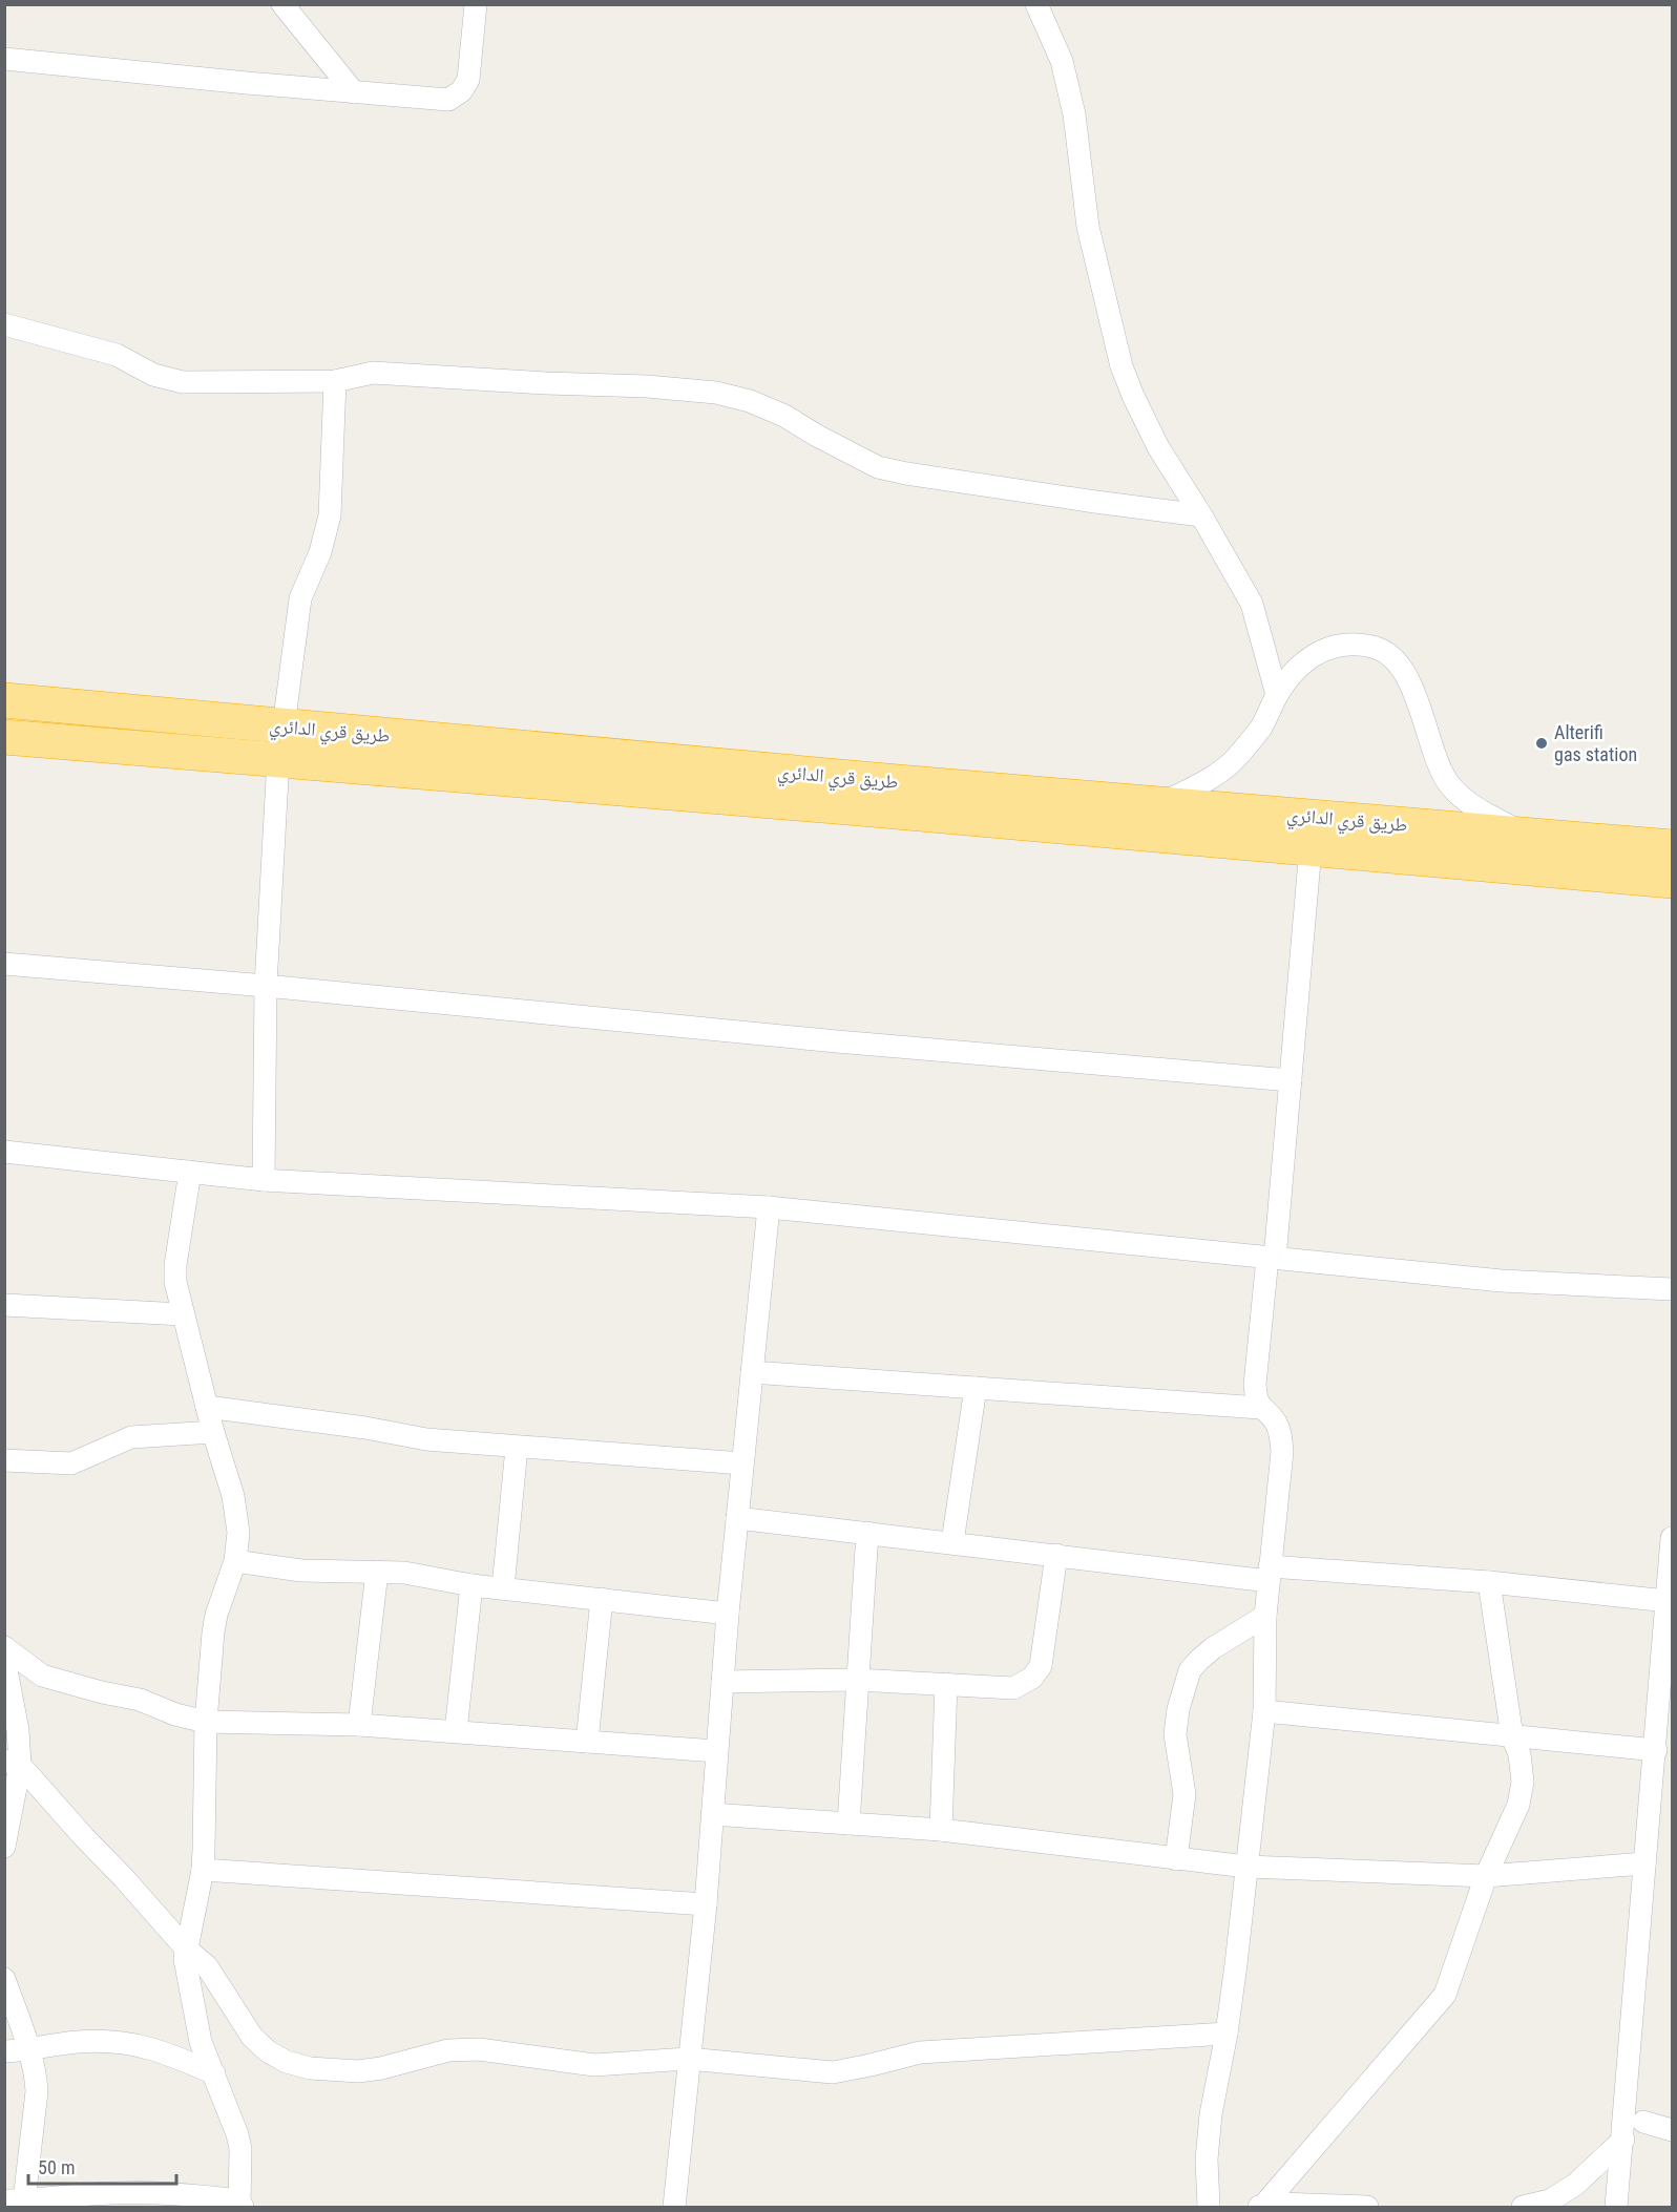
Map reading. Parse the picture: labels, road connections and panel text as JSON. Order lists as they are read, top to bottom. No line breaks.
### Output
{"streets":{"highway":["طريق قري الدائري"]},"places":["Alterifi gas station"],"scale_bar":"50 m"}
